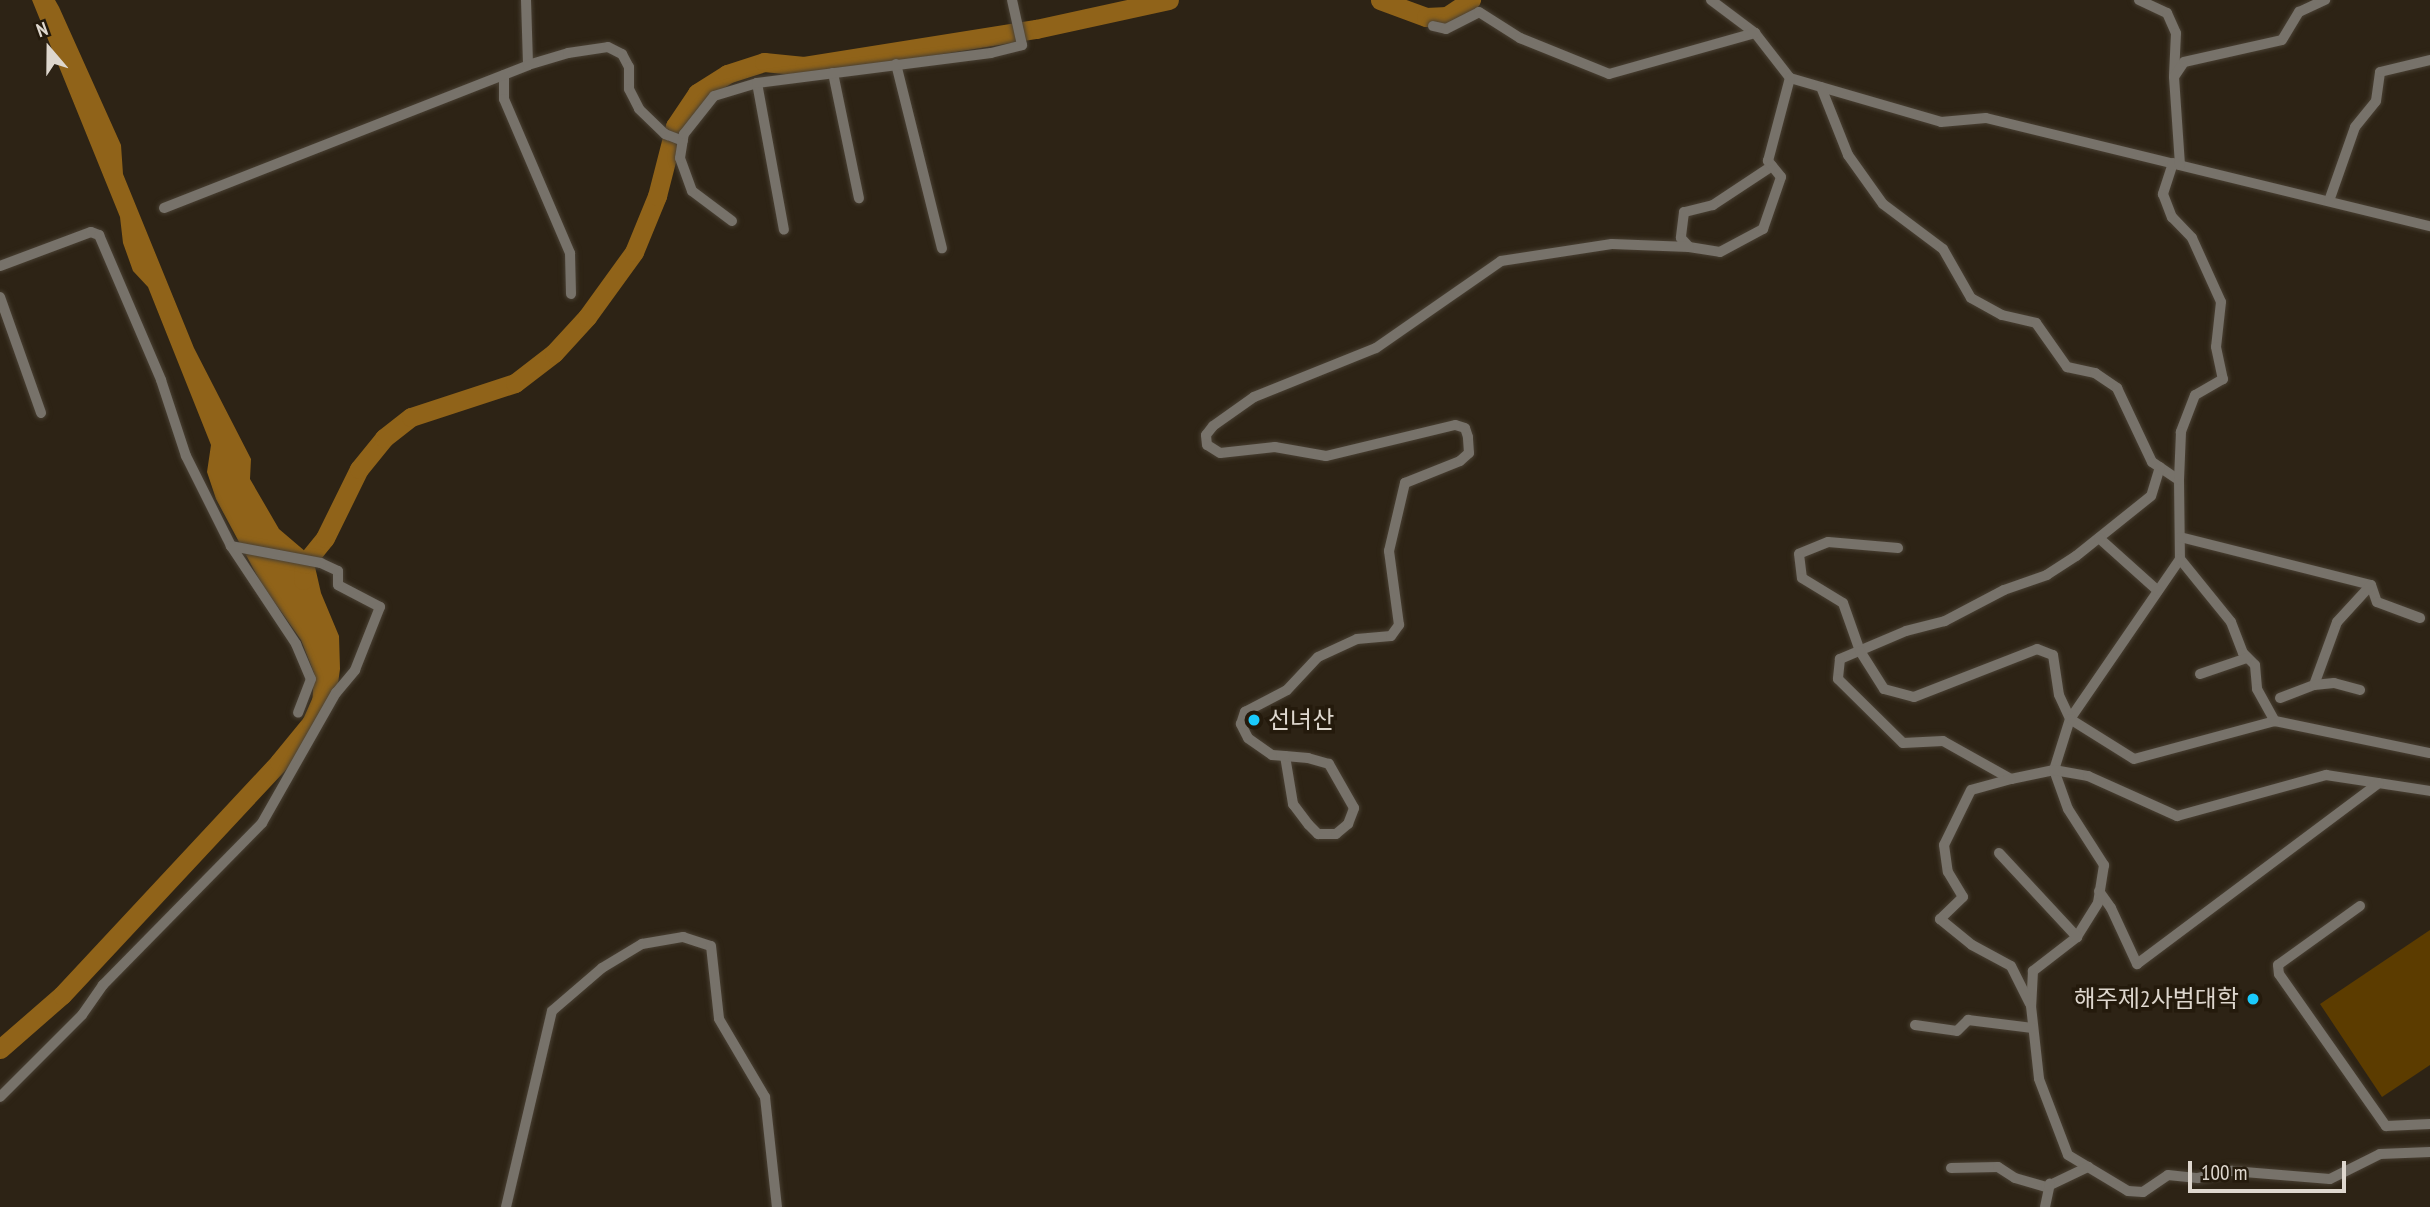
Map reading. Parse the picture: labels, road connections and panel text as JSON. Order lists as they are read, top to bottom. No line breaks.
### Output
{"places":["선녀산","해주제2사범대학"],"scale_bar":"100 m","north":"top"}
